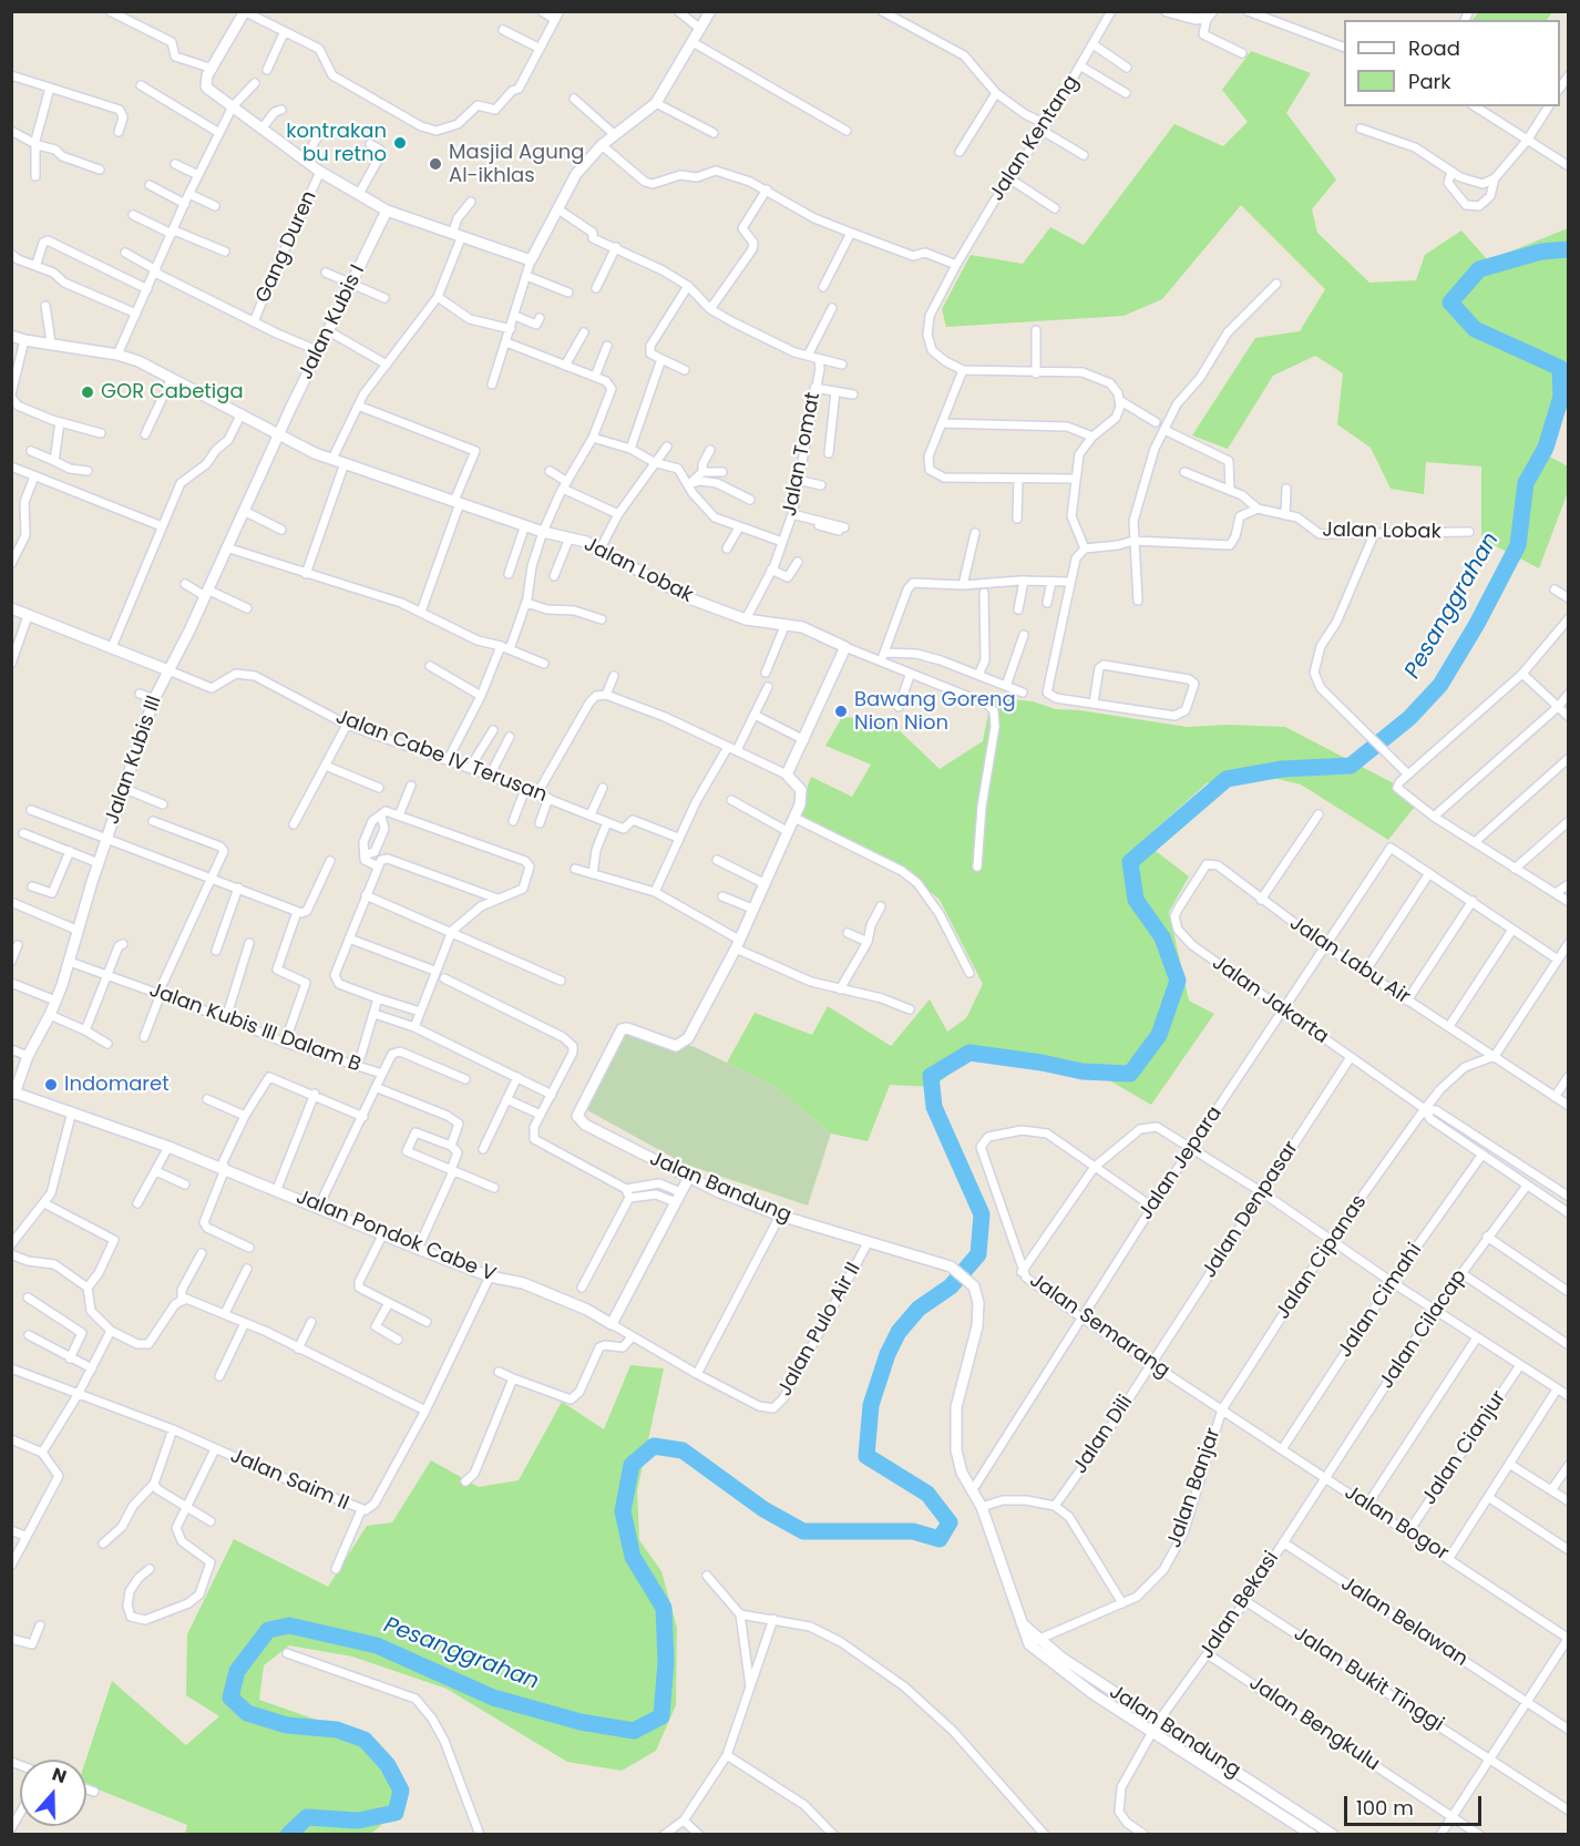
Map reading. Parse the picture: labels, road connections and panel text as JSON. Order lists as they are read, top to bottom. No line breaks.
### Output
{"streets":{"street":["Jalan Kentang","Gang Duren","Jalan Kubis I","Jalan Tomat","Jalan Lobak","Jalan Cabe IV Terusan","Jalan Kubis III","Jalan Labu Air","Jalan Jakarta","Jalan Kubis III Dalam B","Jalan Jepara","Jalan Bandung","Jalan Denpasar","Jalan Pondok Cabe V","Jalan Cipanas","Jalan Cimahi","Jalan Semarang","Jalan Pulo Air II","Jalan Cilacap","Jalan Dili","Jalan Cianjur","Jalan Saim II","Jalan Banjar","Jalan Bogor","Jalan Bekasi","Jalan Belawan","Jalan Bukit Tinggi","Jalan Bengkulu"]},"crossings":[["Jalan Kubis I","Jalan Lobak"],["Jalan Kubis I","Jalan Kubis III"],["Jalan Tomat","Jalan Lobak"],["Jalan Lobak","Jalan Kubis III"],["Jalan Cabe IV Terusan","Jalan Kubis III"],["Jalan Kubis III","Jalan Kubis III Dalam B"],["Jalan Kubis III","Jalan Pondok Cabe V"],["Jalan Labu Air","Jalan Jakarta"],["Jalan Labu Air","Jalan Jepara"],["Jalan Labu Air","Jalan Cipanas"],["Jalan Jakarta","Jalan Jepara"],["Jalan Jakarta","Jalan Denpasar"],["Jalan Jakarta","Jalan Cipanas"],["Jalan Jakarta","Jalan Cimahi"],["Jalan Jakarta","Jalan Cilacap"],["Jalan Jepara","Jalan Bandung"],["Jalan Jepara","Jalan Semarang"],["Jalan Bandung","Jalan Pulo Air II"],["Jalan Bandung","Jalan Banjar"],["Jalan Bandung","Jalan Bekasi"],["Jalan Denpasar","Jalan Semarang"],["Jalan Denpasar","Jalan Dili"],["Jalan Pondok Cabe V","Jalan Pulo Air II"],["Jalan Pondok Cabe V","Jalan Saim II"],["Jalan Cipanas","Jalan Semarang"],["Jalan Cipanas","Jalan Banjar"],["Jalan Cipanas","Jalan Bogor"],["Jalan Cimahi","Jalan Bogor"],["Jalan Semarang","Jalan Dili"],["Jalan Semarang","Jalan Banjar"],["Jalan Semarang","Jalan Bogor"],["Jalan Cilacap","Jalan Bogor"],["Jalan Cilacap","Jalan Bekasi"],["Jalan Cianjur","Jalan Bogor"],["Jalan Banjar","Jalan Bogor"],["Jalan Bogor","Jalan Bekasi"],["Jalan Bekasi","Jalan Belawan"],["Jalan Bekasi","Jalan Bukit Tinggi"],["Jalan Bekasi","Jalan Bengkulu"]],"water":["Pesanggrahan"],"places":["kontrakan bu retno","Masjid Agung Al-ikhlas","GOR Cabetiga","Bawang Goreng Nion Nion","Indomaret"],"legend":["Road","Park"],"scale_bar":"100 m","north":"top"}
